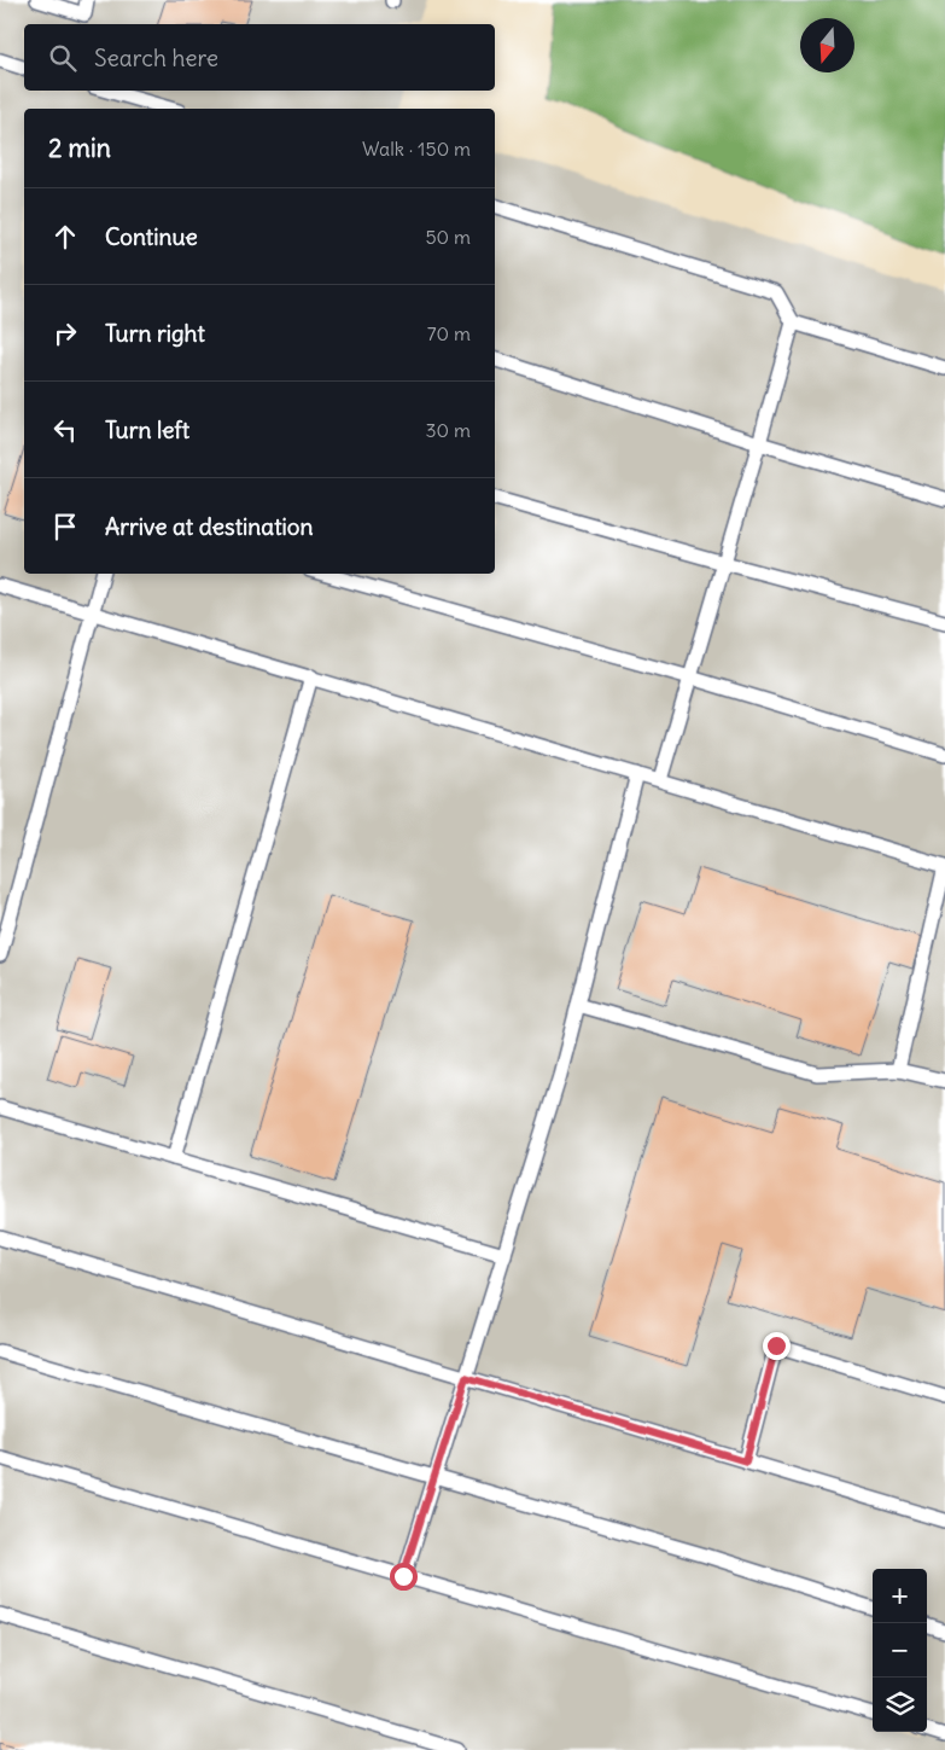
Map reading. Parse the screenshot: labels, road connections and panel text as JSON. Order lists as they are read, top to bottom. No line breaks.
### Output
{"north":"bottom","page":{"search":"Search here","heading":["2 min","Walk · 150 m"],"list":[["Continue","50 m"],["Turn right","70 m"],["Turn left","30 m"],"Arrive at destination"],"map_buttons":["+","−"]}}
